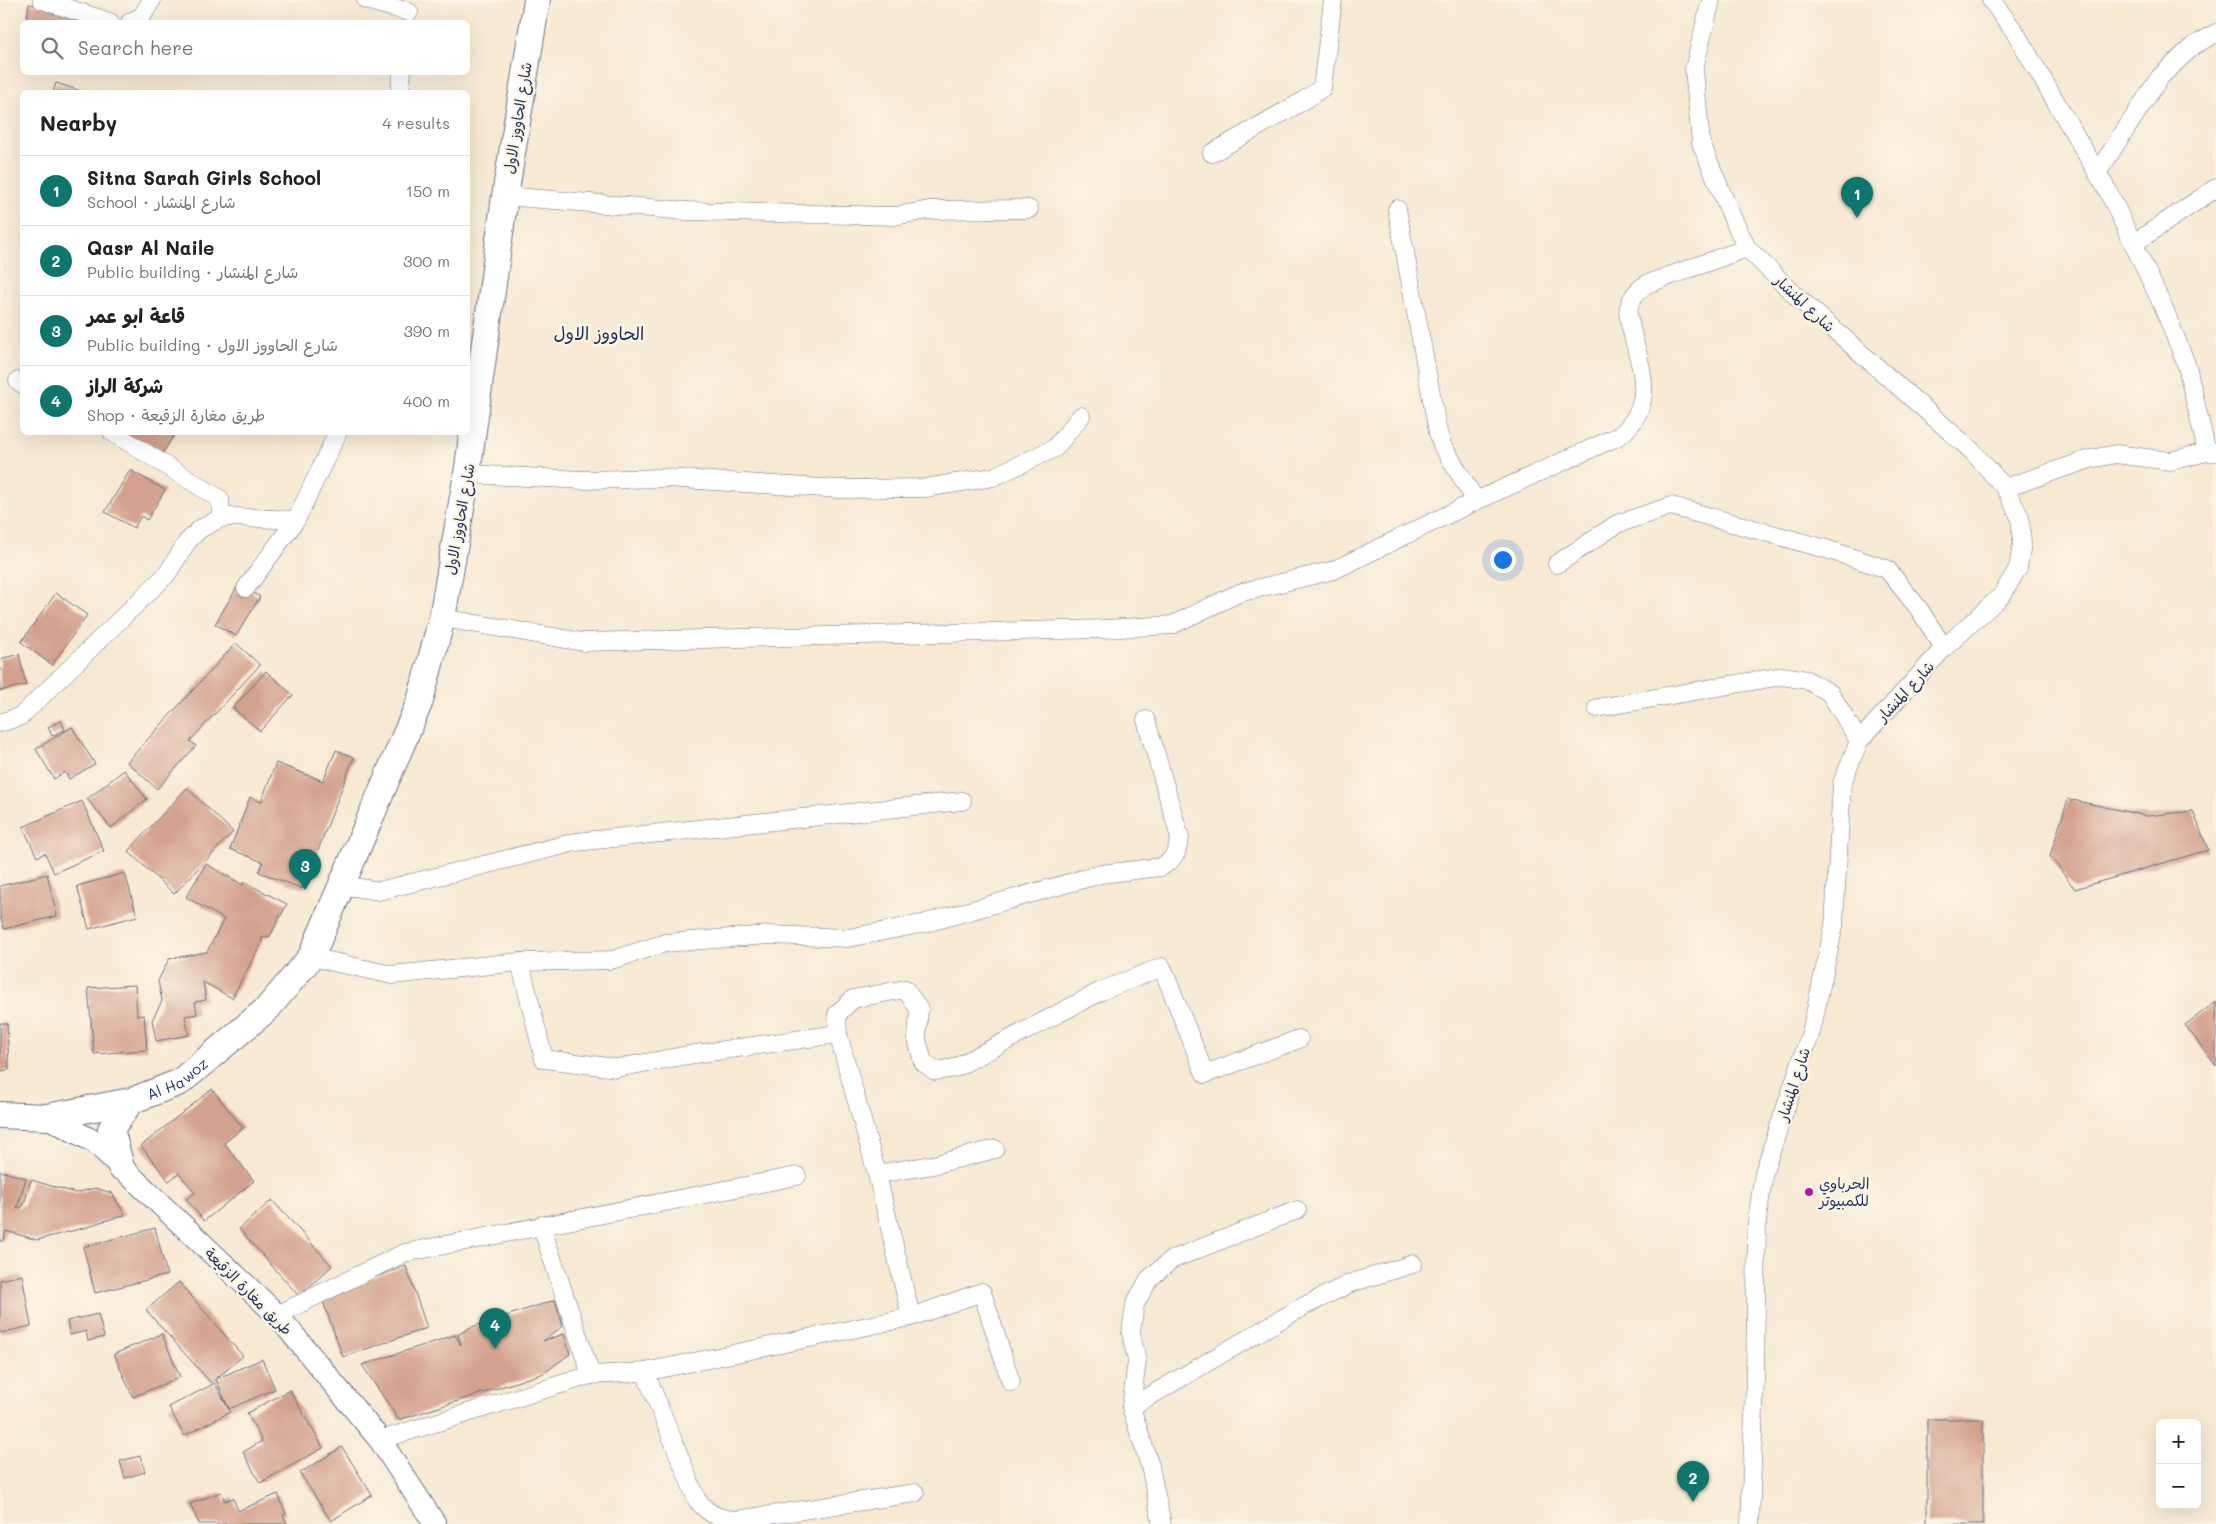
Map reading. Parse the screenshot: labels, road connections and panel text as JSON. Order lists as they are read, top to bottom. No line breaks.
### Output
{"streets":{"main road":["شارع الحاووز الاول","Al Hawoz"],"street":["شارع المنشار","طريق مغارة الزقيعة"]},"crossings":[["شارع الحاووز الاول","Al Hawoz"],["Al Hawoz","طريق مغارة الزقيعة"]],"districts":["الحاووز الاول"],"places":["الحرباوي للكمبيوتر"],"page":{"search":"Search here","heading":["Nearby","4 results"],"list":[{"mark":"1","name":"Sitna Sarah Girls School","note":"School · شارع المنشار","value":"150 m"},{"mark":"2","name":"Qasr Al Naile","note":"Public building · شارع المنشار","value":"300 m"},{"mark":"3","name":"قاعة ابو عمر","note":"Public building · شارع الحاووز الاول","value":"390 m"},{"mark":"4","name":"شركة الراز","note":"Shop · طريق مغارة الزقيعة","value":"400 m"}],"pins":["1","3","4","2"],"map_buttons":["+","−"]}}
